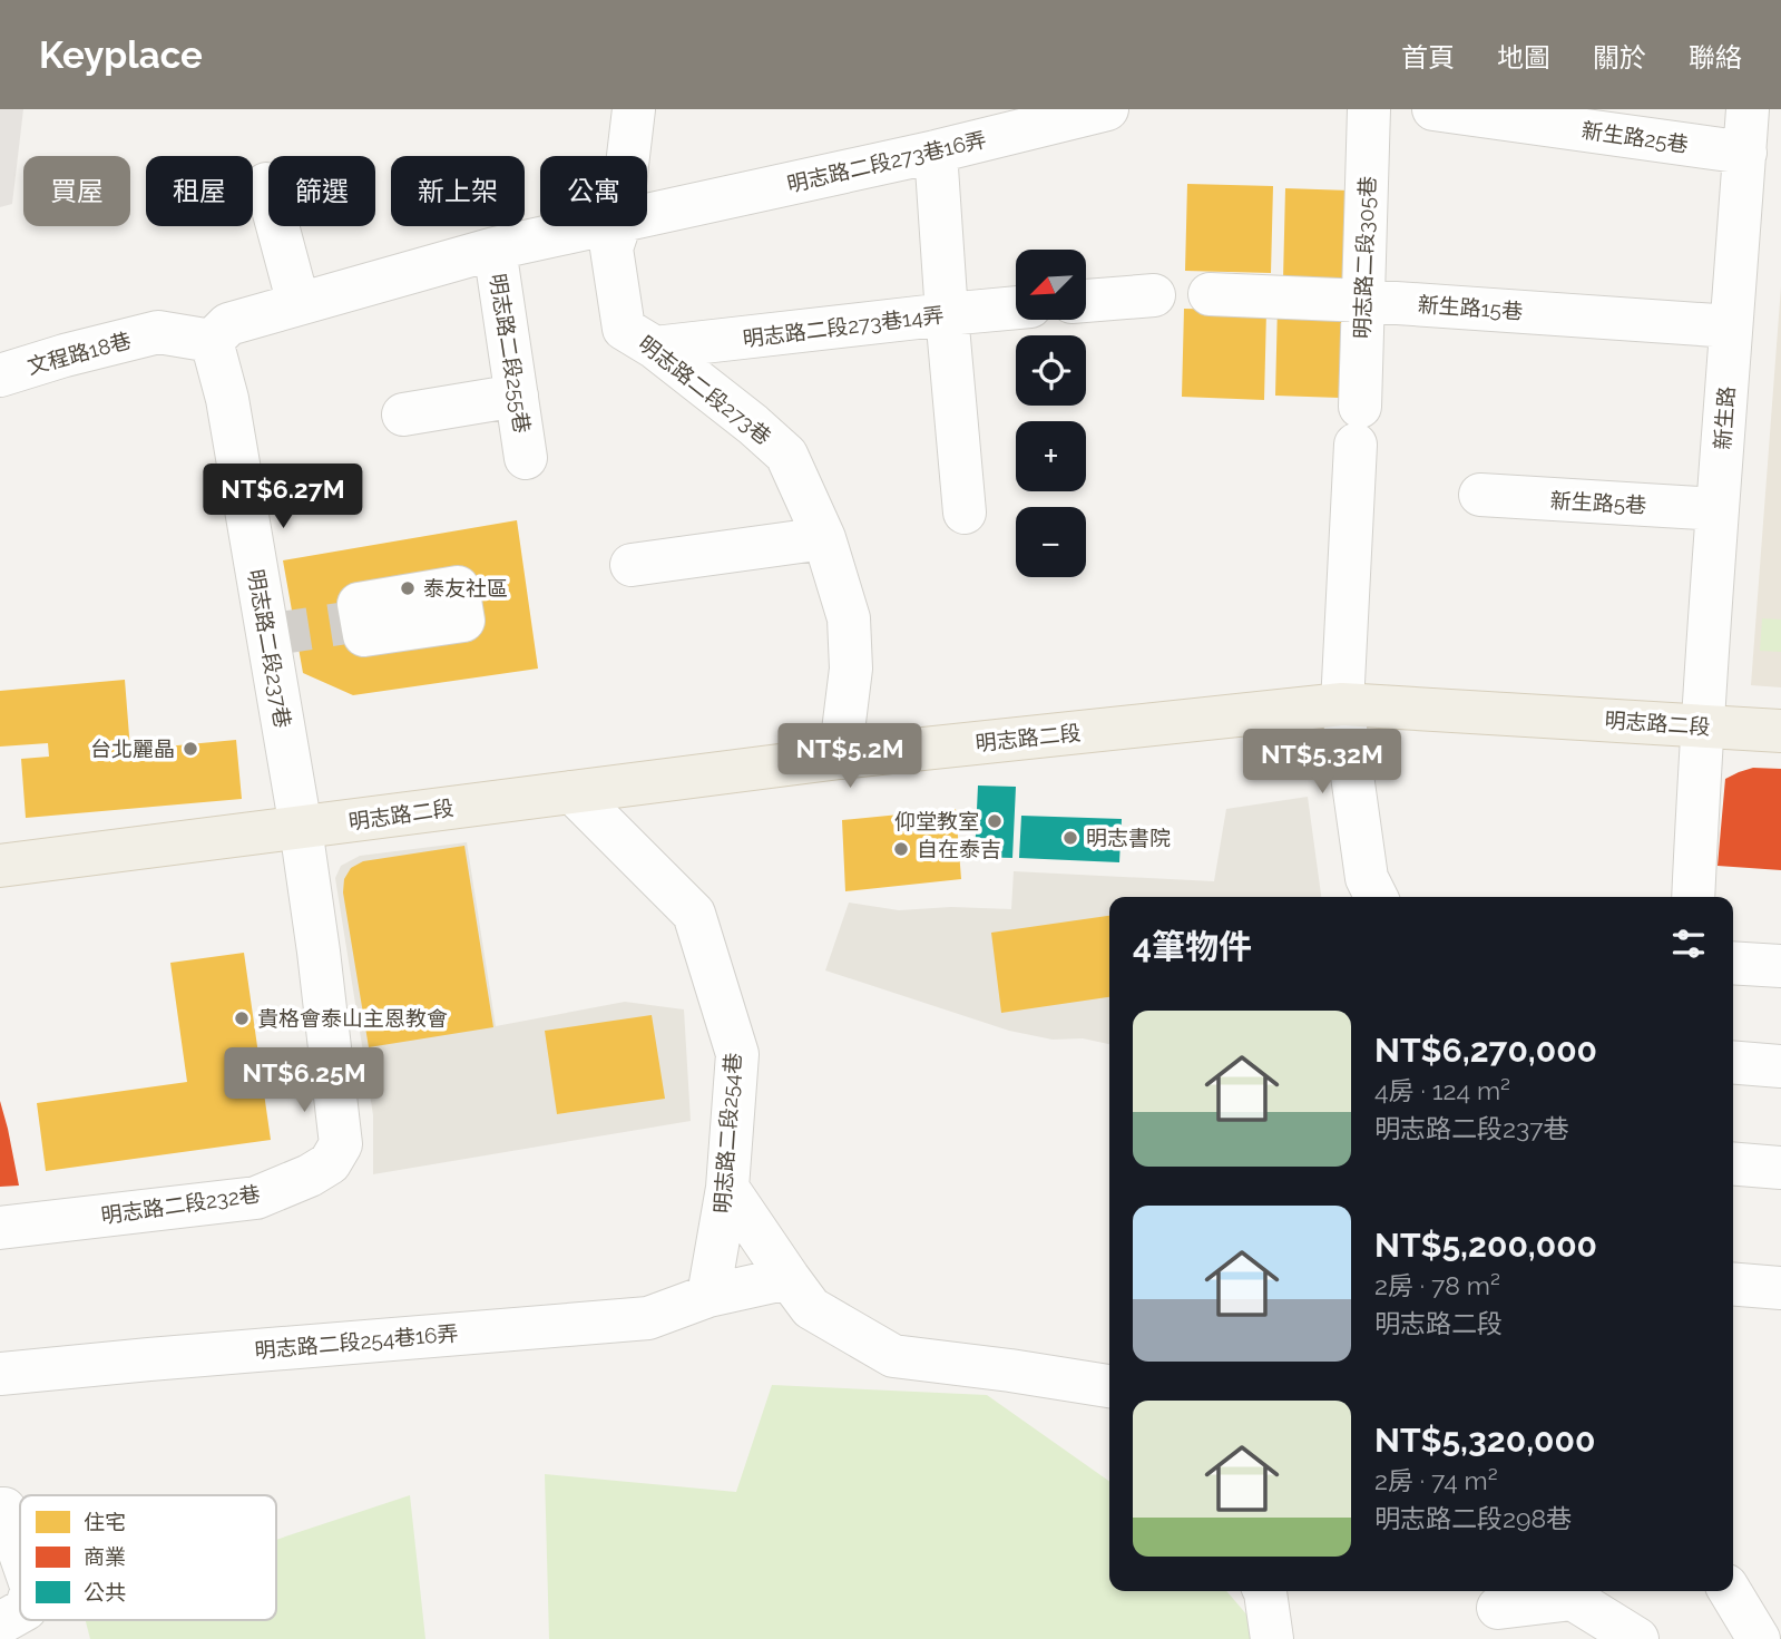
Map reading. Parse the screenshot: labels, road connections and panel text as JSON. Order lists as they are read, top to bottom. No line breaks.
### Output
{"streets":{"main road":["明志路二段"],"street":["新生路25巷","明志路二段273巷16弄","明志路二段305巷","新生路15巷","明志路二段273巷14弄","文程路18巷","明志路二段255巷","明志路二段273巷","新生路","新生路5巷","明志路二段237巷","明志路二段254巷","明志路二段232巷","明志路二段254巷16弄"]},"crossings":[["新生路25巷","新生路"],["明志路二段273巷16弄","文程路18巷"],["明志路二段273巷16弄","明志路二段255巷"],["明志路二段273巷16弄","明志路二段237巷"],["明志路二段305巷","新生路15巷"],["明志路二段305巷","明志路二段"],["新生路15巷","新生路"],["明志路二段273巷14弄","明志路二段273巷"],["文程路18巷","明志路二段237巷"],["明志路二段273巷","明志路二段"],["新生路","新生路5巷"],["新生路","明志路二段"],["明志路二段237巷","明志路二段"],["明志路二段237巷","明志路二段232巷"],["明志路二段","明志路二段254巷"],["明志路二段","明志路二段232巷"],["明志路二段254巷","明志路二段254巷16弄"]],"places":["泰友社區","台北麗晶","仰堂教室","明志書院","自在泰吉","貴格會泰山主恩教會"],"legend":["住宅","商業","公共"],"north":"bottom left","page":{"header":"Keyplace","nav":["首頁","地圖","關於","聯絡"],"chip":["買屋","租屋","篩選","新上架","公寓"],"map_buttons":["+","−"],"price":["NT$6.27M","NT$5.2M","NT$5.32M","NT$6.25M"],"heading":"4筆物件","list":[{"name":"NT$6,270,000","note":"4房 · 124 m² · 明志路二段237巷"},{"name":"NT$5,200,000","note":"2房 · 78 m² · 明志路二段"},{"name":"NT$5,320,000","note":"2房 · 74 m² · 明志路二段298巷"}]}}
